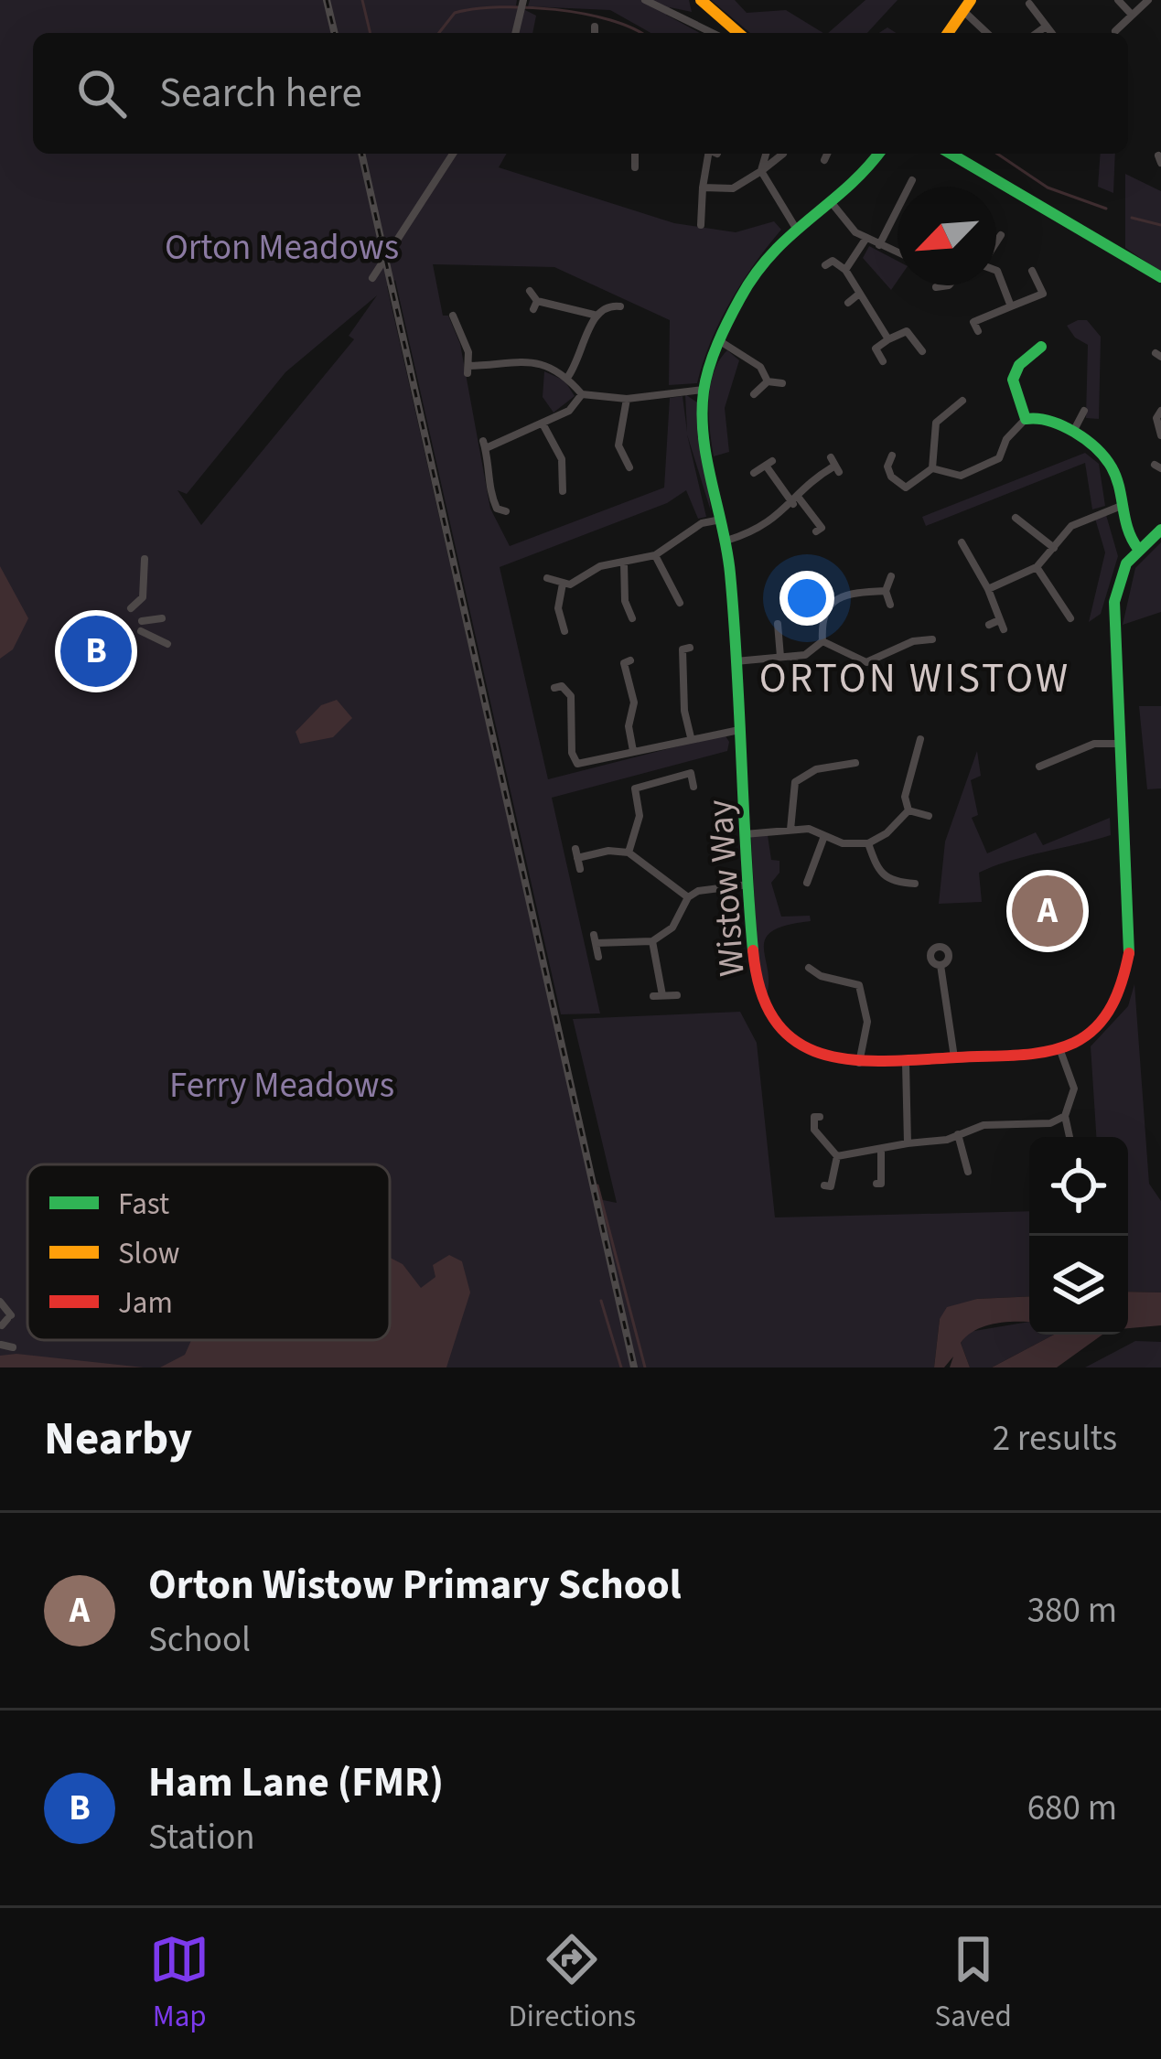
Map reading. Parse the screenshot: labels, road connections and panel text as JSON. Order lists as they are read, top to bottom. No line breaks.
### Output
{"streets":{"street":["Wistow Way"]},"districts":["ORTON WISTOW"],"parks":["Orton Meadows","Ferry Meadows"],"legend":["Fast","Slow","Jam"],"north":"bottom left","page":{"search":"Search here","pins":["B","A"],"heading":["Nearby","2 results"],"list":[{"mark":"A","name":"Orton Wistow Primary School","note":"School","value":"380 m"},{"mark":"B","name":"Ham Lane (FMR)","note":"Station","value":"680 m"}],"nav":["Map","Directions","Saved"]}}
